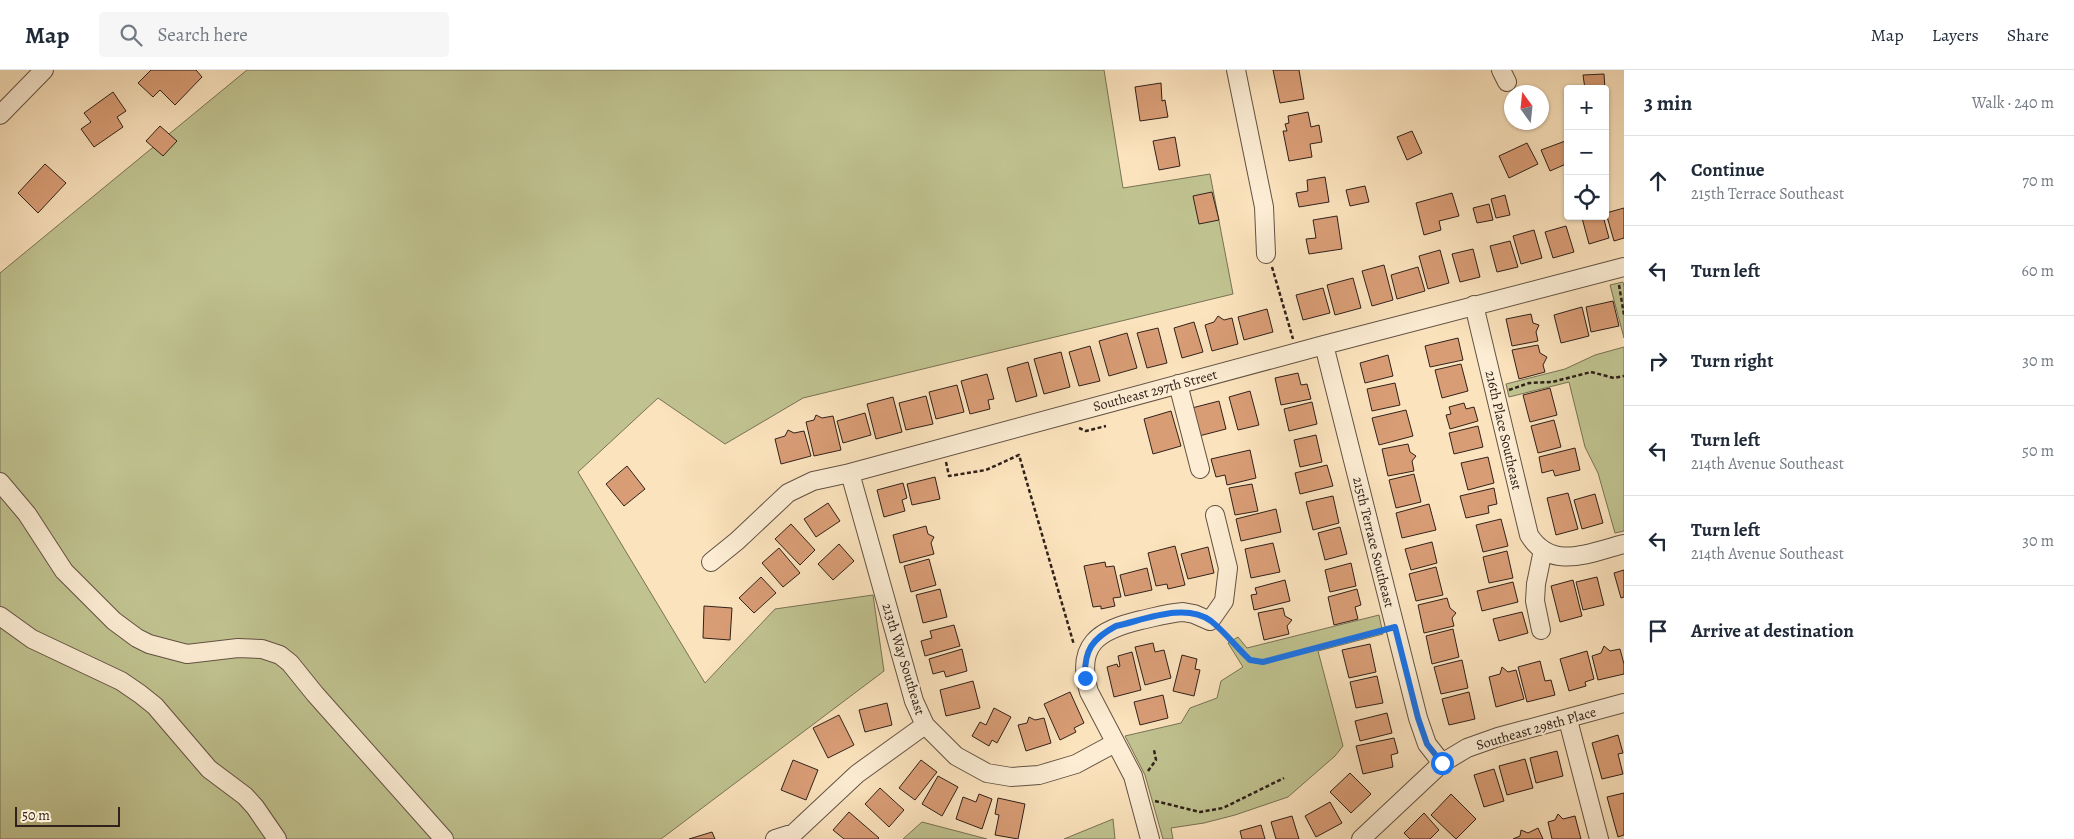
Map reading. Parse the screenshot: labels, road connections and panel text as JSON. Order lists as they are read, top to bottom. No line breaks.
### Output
{"streets":{"street":["Southeast 297th Street","216th Place Southeast","215th Terrace Southeast","213th Way Southeast","Southeast 298th Place"]},"crossings":[["Southeast 297th Street","216th Place Southeast"],["Southeast 297th Street","215th Terrace Southeast"],["Southeast 297th Street","213th Way Southeast"],["215th Terrace Southeast","Southeast 298th Place"]],"scale_bar":"50 m","north":"top","page":{"header":"Map","search":"Search here","nav":["Map","Layers","Share"],"heading":["3 min","Walk · 240 m"],"map_buttons":["+","−"],"list":[["Continue","215th Terrace Southeast","70 m"],["Turn left","60 m"],["Turn right","30 m"],["Turn left","214th Avenue Southeast","50 m"],["Turn left","214th Avenue Southeast","30 m"],"Arrive at destination"],"scale":"50 m"}}
